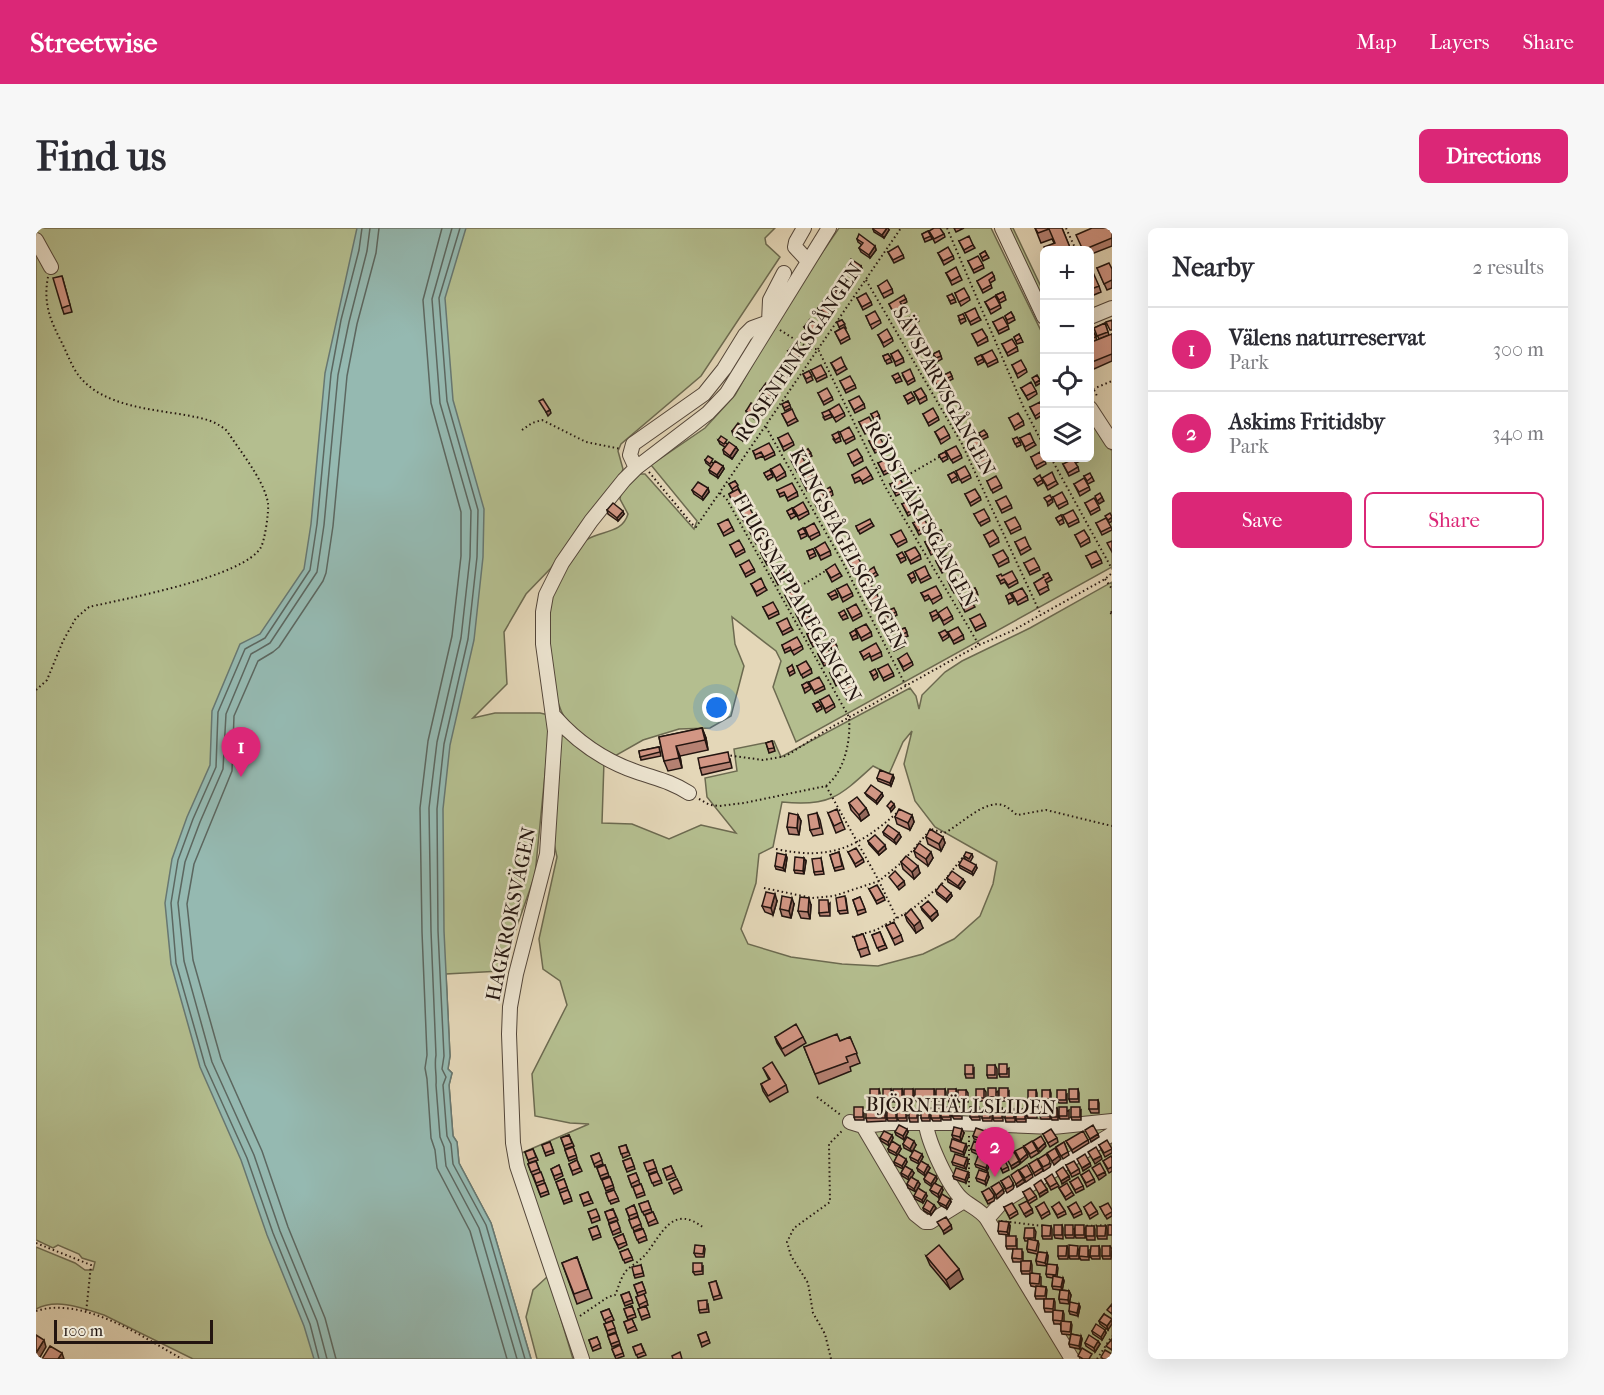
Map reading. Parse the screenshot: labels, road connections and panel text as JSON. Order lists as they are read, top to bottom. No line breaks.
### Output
{"streets":{"street":["HAGKROKSVÄGEN","BJÖRNHÄLLSLIDEN"],"path":["ROSENFINKSGÅNGEN","SÄVSPARVSGÅNGEN","RÖDSTJÄRTSGÅNGEN","KUNGSFÅGELSGÅNGEN","FLUGSNAPPAREGÅNGEN"]},"crossings":[["ROSENFINKSGÅNGEN","SÄVSPARVSGÅNGEN"],["ROSENFINKSGÅNGEN","RÖDSTJÄRTSGÅNGEN"],["ROSENFINKSGÅNGEN","KUNGSFÅGELSGÅNGEN"],["ROSENFINKSGÅNGEN","FLUGSNAPPAREGÅNGEN"],["ROSENFINKSGÅNGEN","HAGKROKSVÄGEN"]],"scale_bar":"100 m","page":{"header":"Streetwise","nav":["Map","Layers","Share"],"buttons":["Directions",["Save","Share"]],"title":"Find us","heading":["Nearby","2 results"],"map_buttons":["+","−"],"list":[{"mark":"1","name":"Välens naturreservat","note":"Park","value":"300 m"},{"mark":"2","name":"Askims Fritidsby","note":"Park","value":"340 m"}],"pins":["1","2"],"scale":"100 m"}}
